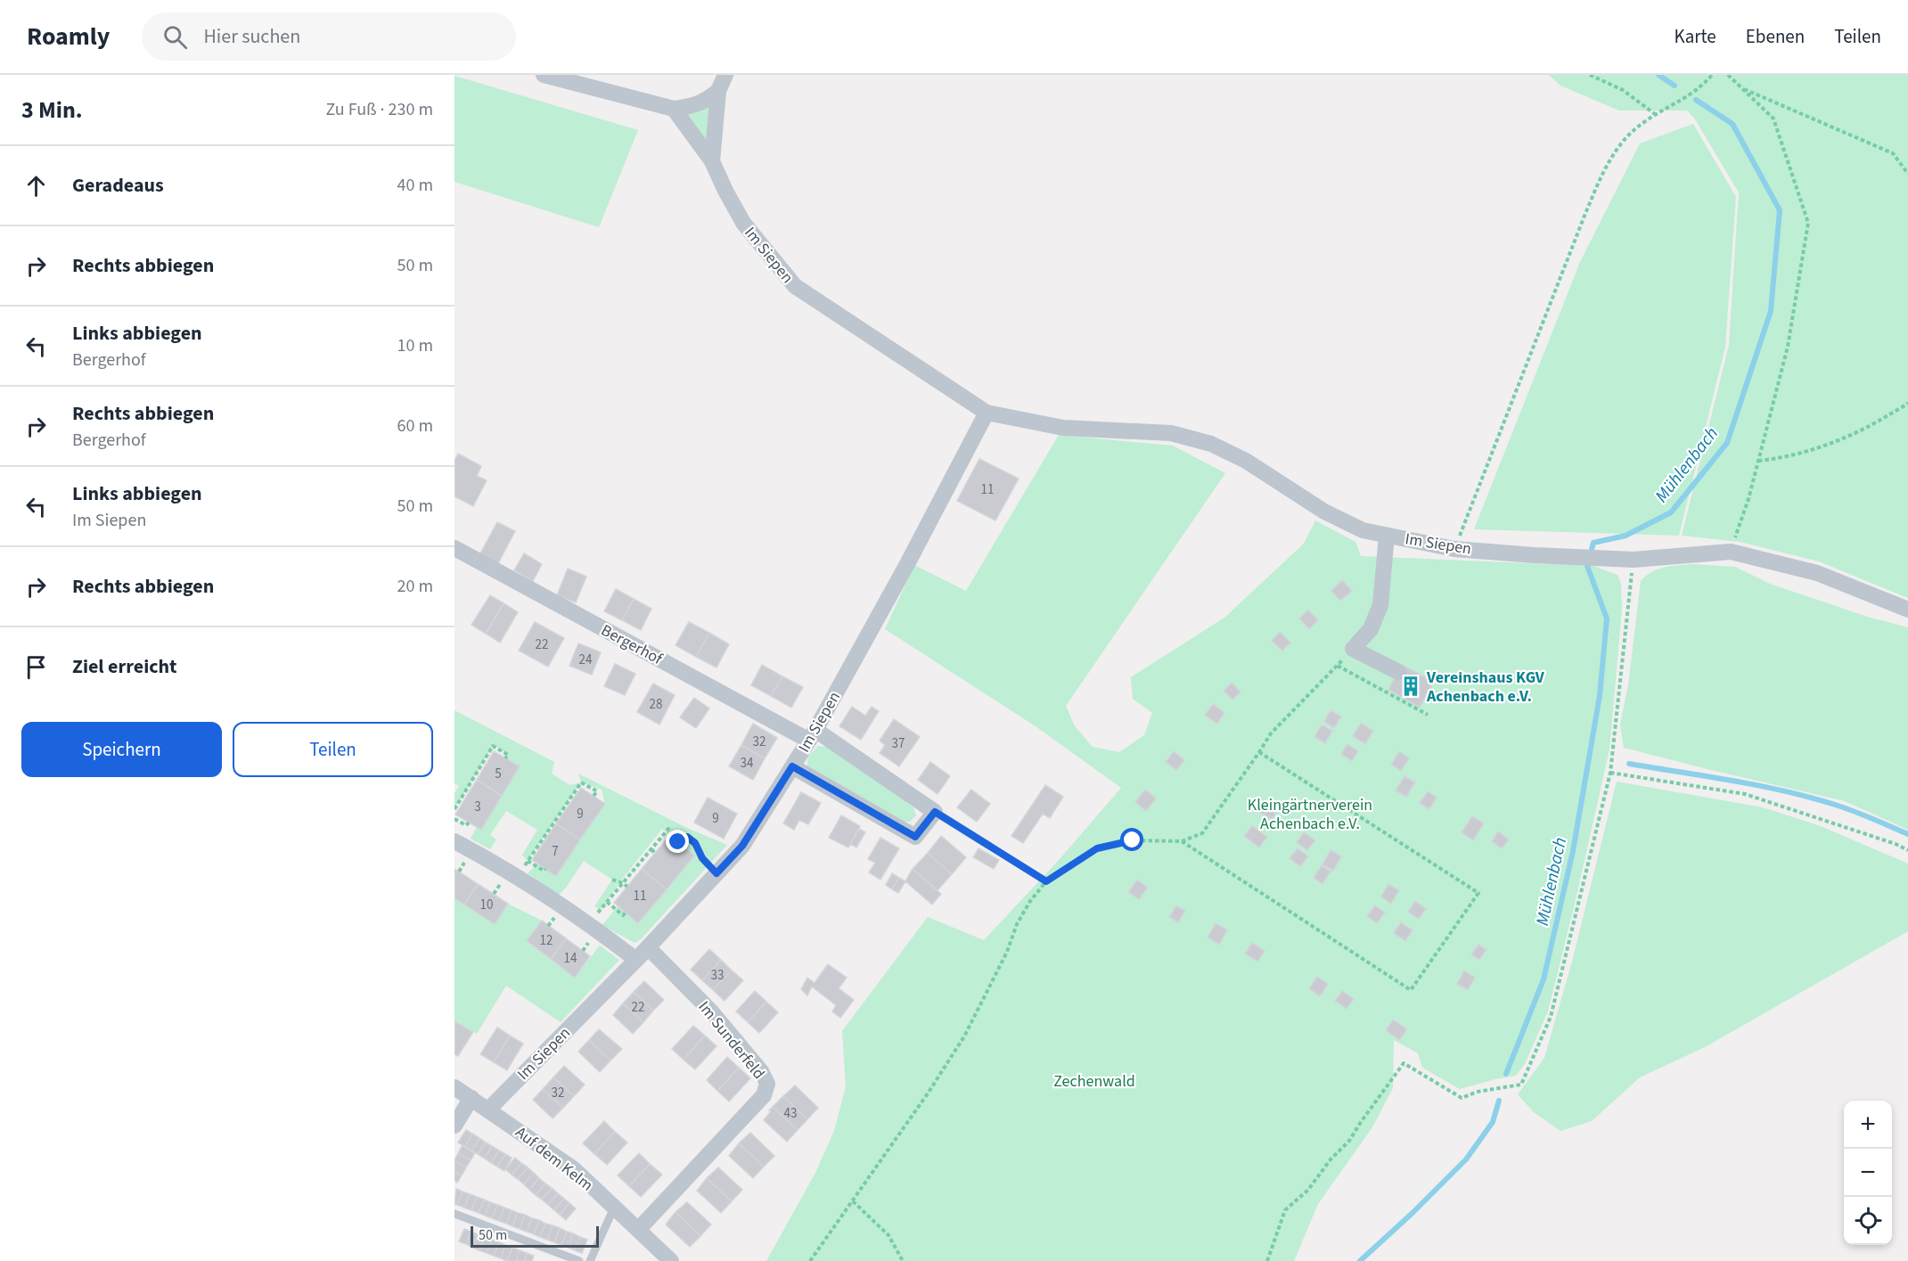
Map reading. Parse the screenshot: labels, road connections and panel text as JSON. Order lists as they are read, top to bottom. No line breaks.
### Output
{"streets":{"street":["Im Siepen","Bergerhof","Im Sunderfeld","Auf dem Kelm"]},"crossings":[["Im Siepen","Bergerhof"],["Im Siepen","Im Sunderfeld"],["Im Siepen","Auf dem Kelm"],["Im Sunderfeld","Auf dem Kelm"]],"water":["Mühlenbach"],"parks":["Kleingärtnerverein Achenbach e.V.","Zechenwald"],"places":{"building":["Vereinshaus KGV Achenbach e.V."]},"house_numbers":["11","22","24","28","32","37","34","5","3","9","9","7","11","10","12","14","33","22","32","43"],"scale_bar":"50 m","page":{"header":"Roamly","search":"Hier suchen","nav":["Karte","Ebenen","Teilen"],"heading":["3 Min.","Zu Fuß · 230 m"],"list":[["Geradeaus","40 m"],["Rechts abbiegen","50 m"],["Links abbiegen","Bergerhof","10 m"],["Rechts abbiegen","Bergerhof","60 m"],["Links abbiegen","Im Siepen","50 m"],["Rechts abbiegen","20 m"],"Ziel erreicht"],"buttons":["Speichern","Teilen"],"map_buttons":["+","−"],"scale":"50 m"}}
